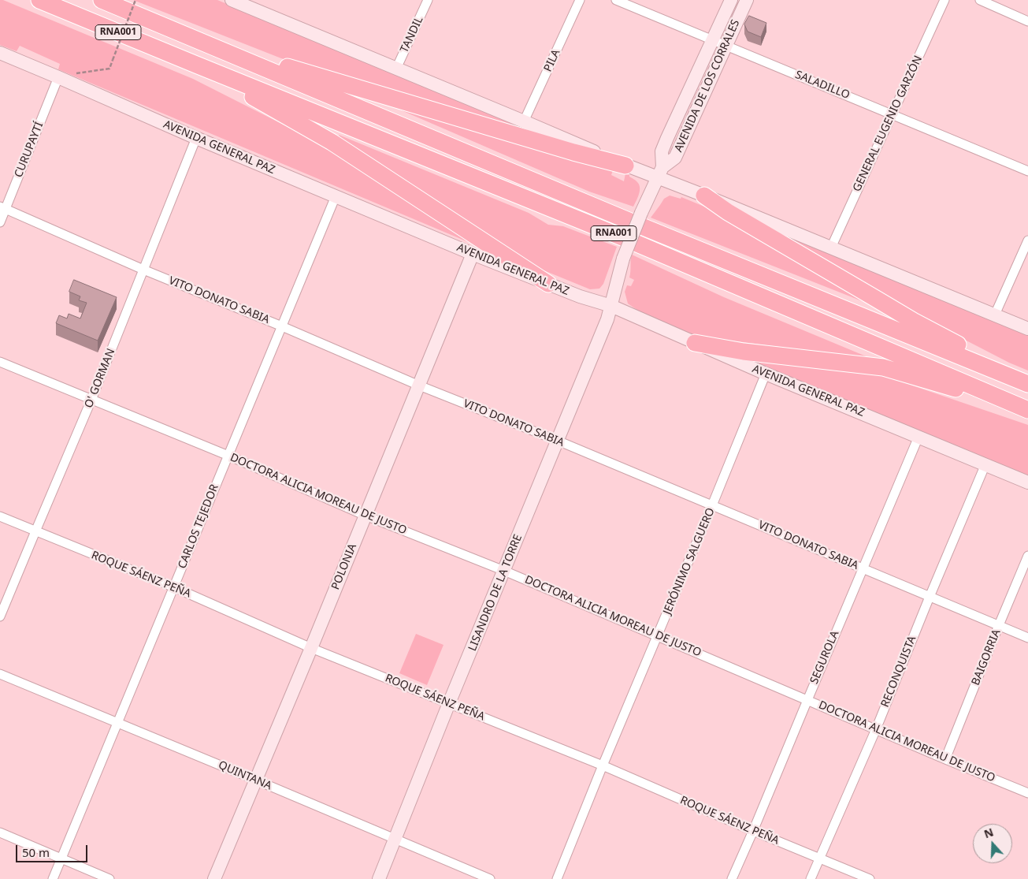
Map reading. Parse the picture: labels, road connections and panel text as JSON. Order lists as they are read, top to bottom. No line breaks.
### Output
{"streets":{"highway":["RNA001"],"street":["TANDIL","PILA","SALADILLO","AVENIDA DE LOS CORRALES","GENERAL EUGENIO GARZÓN","AVENIDA GENERAL PAZ","CURUPAYTÍ","VITO DONATO SABIA","O' GORMAN","DOCTORA ALICIA MOREAU DE JUSTO","CARLOS TEJEDOR","JERÓNIMO SALGUERO","POLONIA","ROQUE SÁENZ PEÑA","LISANDRO DE LA TORRE","SEGUROLA","BAIGORRIA","RECONQUISTA","QUINTANA"]},"crossings":[["SALADILLO","AVENIDA DE LOS CORRALES"],["SALADILLO","GENERAL EUGENIO GARZÓN"],["AVENIDA DE LOS CORRALES","AVENIDA GENERAL PAZ"],["AVENIDA DE LOS CORRALES","LISANDRO DE LA TORRE"],["AVENIDA GENERAL PAZ","CURUPAYTÍ"],["AVENIDA GENERAL PAZ","O' GORMAN"],["AVENIDA GENERAL PAZ","CARLOS TEJEDOR"],["AVENIDA GENERAL PAZ","JERÓNIMO SALGUERO"],["AVENIDA GENERAL PAZ","POLONIA"],["AVENIDA GENERAL PAZ","LISANDRO DE LA TORRE"],["AVENIDA GENERAL PAZ","SEGUROLA"],["AVENIDA GENERAL PAZ","RECONQUISTA"],["CURUPAYTÍ","VITO DONATO SABIA"],["VITO DONATO SABIA","O' GORMAN"],["VITO DONATO SABIA","CARLOS TEJEDOR"],["VITO DONATO SABIA","JERÓNIMO SALGUERO"],["VITO DONATO SABIA","POLONIA"],["VITO DONATO SABIA","LISANDRO DE LA TORRE"],["VITO DONATO SABIA","SEGUROLA"],["VITO DONATO SABIA","BAIGORRIA"],["VITO DONATO SABIA","RECONQUISTA"],["O' GORMAN","DOCTORA ALICIA MOREAU DE JUSTO"],["O' GORMAN","ROQUE SÁENZ PEÑA"],["DOCTORA ALICIA MOREAU DE JUSTO","CARLOS TEJEDOR"],["DOCTORA ALICIA MOREAU DE JUSTO","JERÓNIMO SALGUERO"],["DOCTORA ALICIA MOREAU DE JUSTO","POLONIA"],["DOCTORA ALICIA MOREAU DE JUSTO","LISANDRO DE LA TORRE"],["DOCTORA ALICIA MOREAU DE JUSTO","SEGUROLA"],["DOCTORA ALICIA MOREAU DE JUSTO","BAIGORRIA"],["DOCTORA ALICIA MOREAU DE JUSTO","RECONQUISTA"],["CARLOS TEJEDOR","ROQUE SÁENZ PEÑA"],["CARLOS TEJEDOR","QUINTANA"],["JERÓNIMO SALGUERO","ROQUE SÁENZ PEÑA"],["POLONIA","ROQUE SÁENZ PEÑA"],["POLONIA","QUINTANA"],["ROQUE SÁENZ PEÑA","LISANDRO DE LA TORRE"],["ROQUE SÁENZ PEÑA","SEGUROLA"],["ROQUE SÁENZ PEÑA","RECONQUISTA"],["LISANDRO DE LA TORRE","QUINTANA"]],"scale_bar":"50 m","north":"top"}
